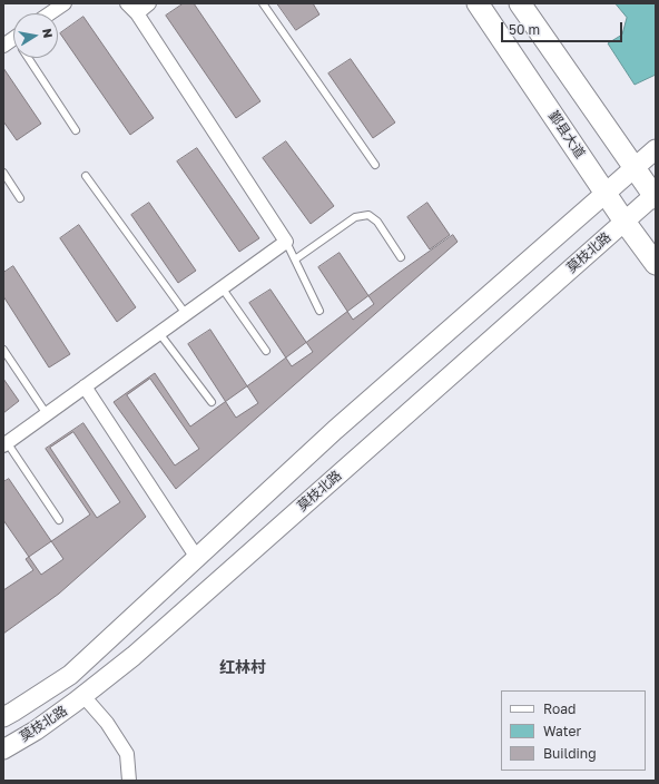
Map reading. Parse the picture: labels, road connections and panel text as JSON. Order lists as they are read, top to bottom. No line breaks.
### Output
{"streets":{"main road":["鄞县大道"],"street":["莫枝北路"]},"crossings":[["鄞县大道","莫枝北路"]],"districts":["红林村"],"legend":["Road","Water","Building"],"scale_bar":"50 m","north":"right"}
